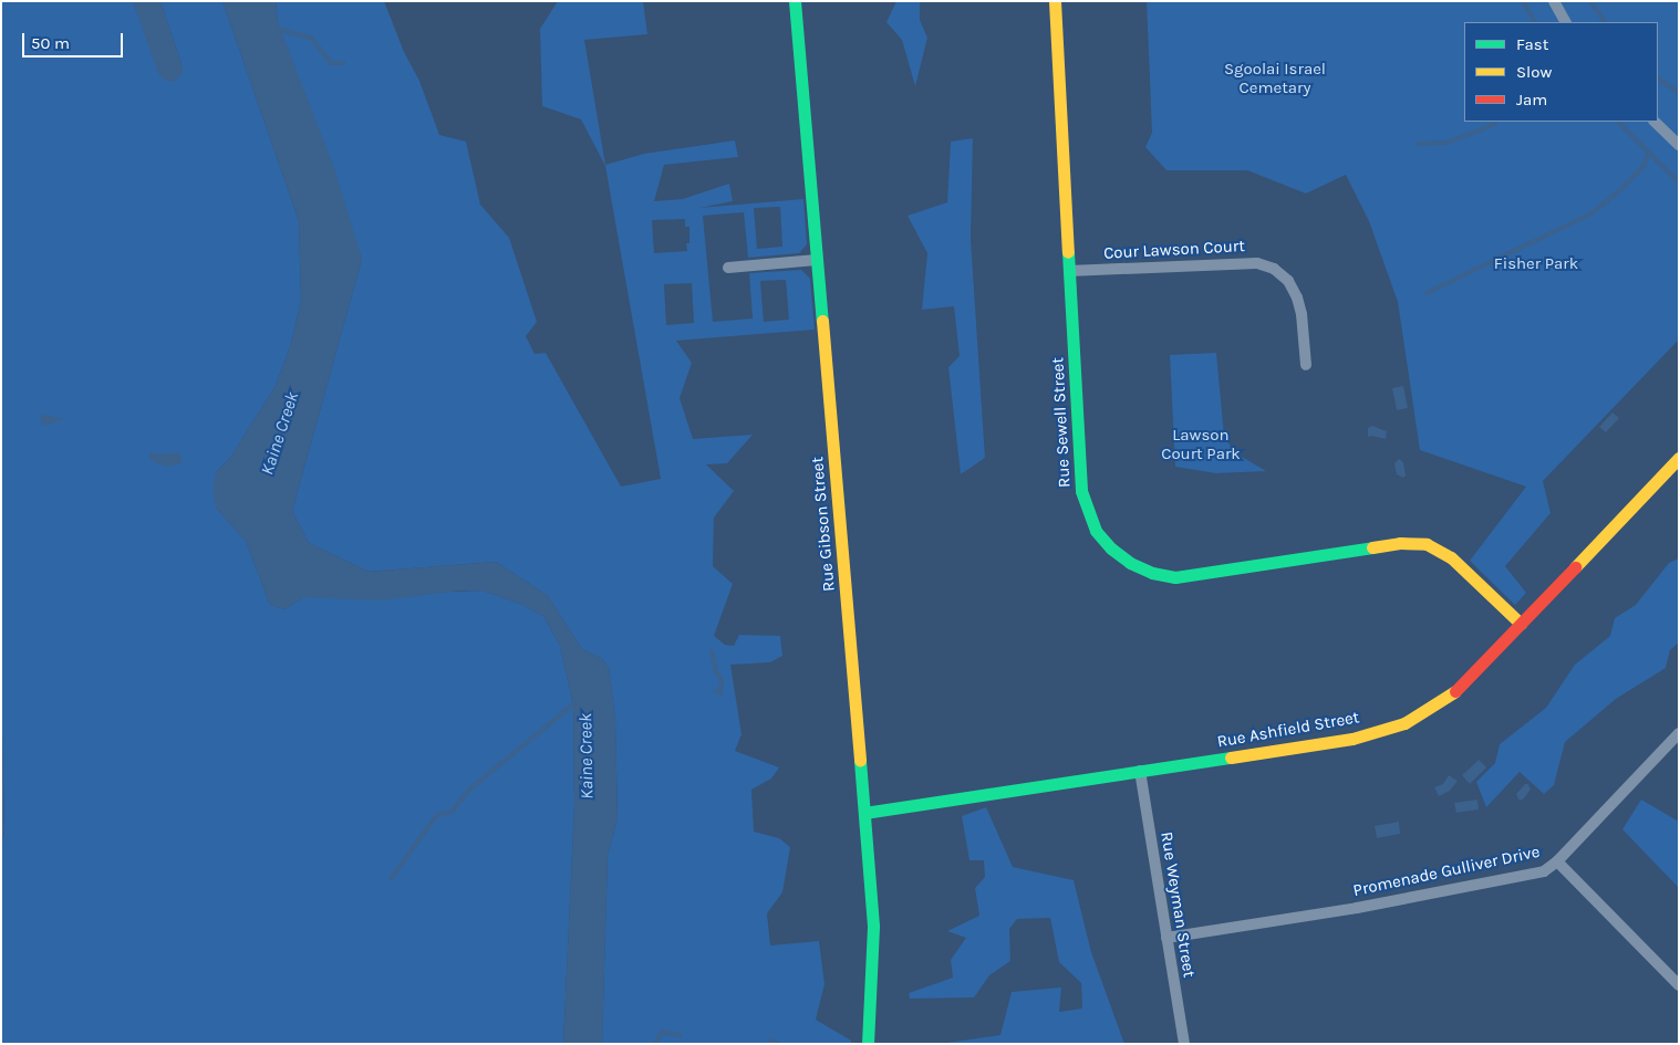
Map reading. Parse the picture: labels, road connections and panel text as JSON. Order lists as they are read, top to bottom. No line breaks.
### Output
{"streets":{"street":["Cour Lawson Court","Rue Sewell Street","Rue Gibson Street","Rue Ashfield Street","Promenade Gulliver Drive","Rue Weyman Street"]},"crossings":[["Cour Lawson Court","Rue Sewell Street"],["Rue Sewell Street","Rue Ashfield Street"],["Rue Gibson Street","Rue Ashfield Street"],["Rue Ashfield Street","Rue Weyman Street"],["Promenade Gulliver Drive","Rue Weyman Street"]],"water":["Kaine Creek"],"parks":["Sgoolai Israel Cemetary","Fisher Park","Lawson Court Park"],"legend":["Fast","Slow","Jam"],"scale_bar":"50 m"}
